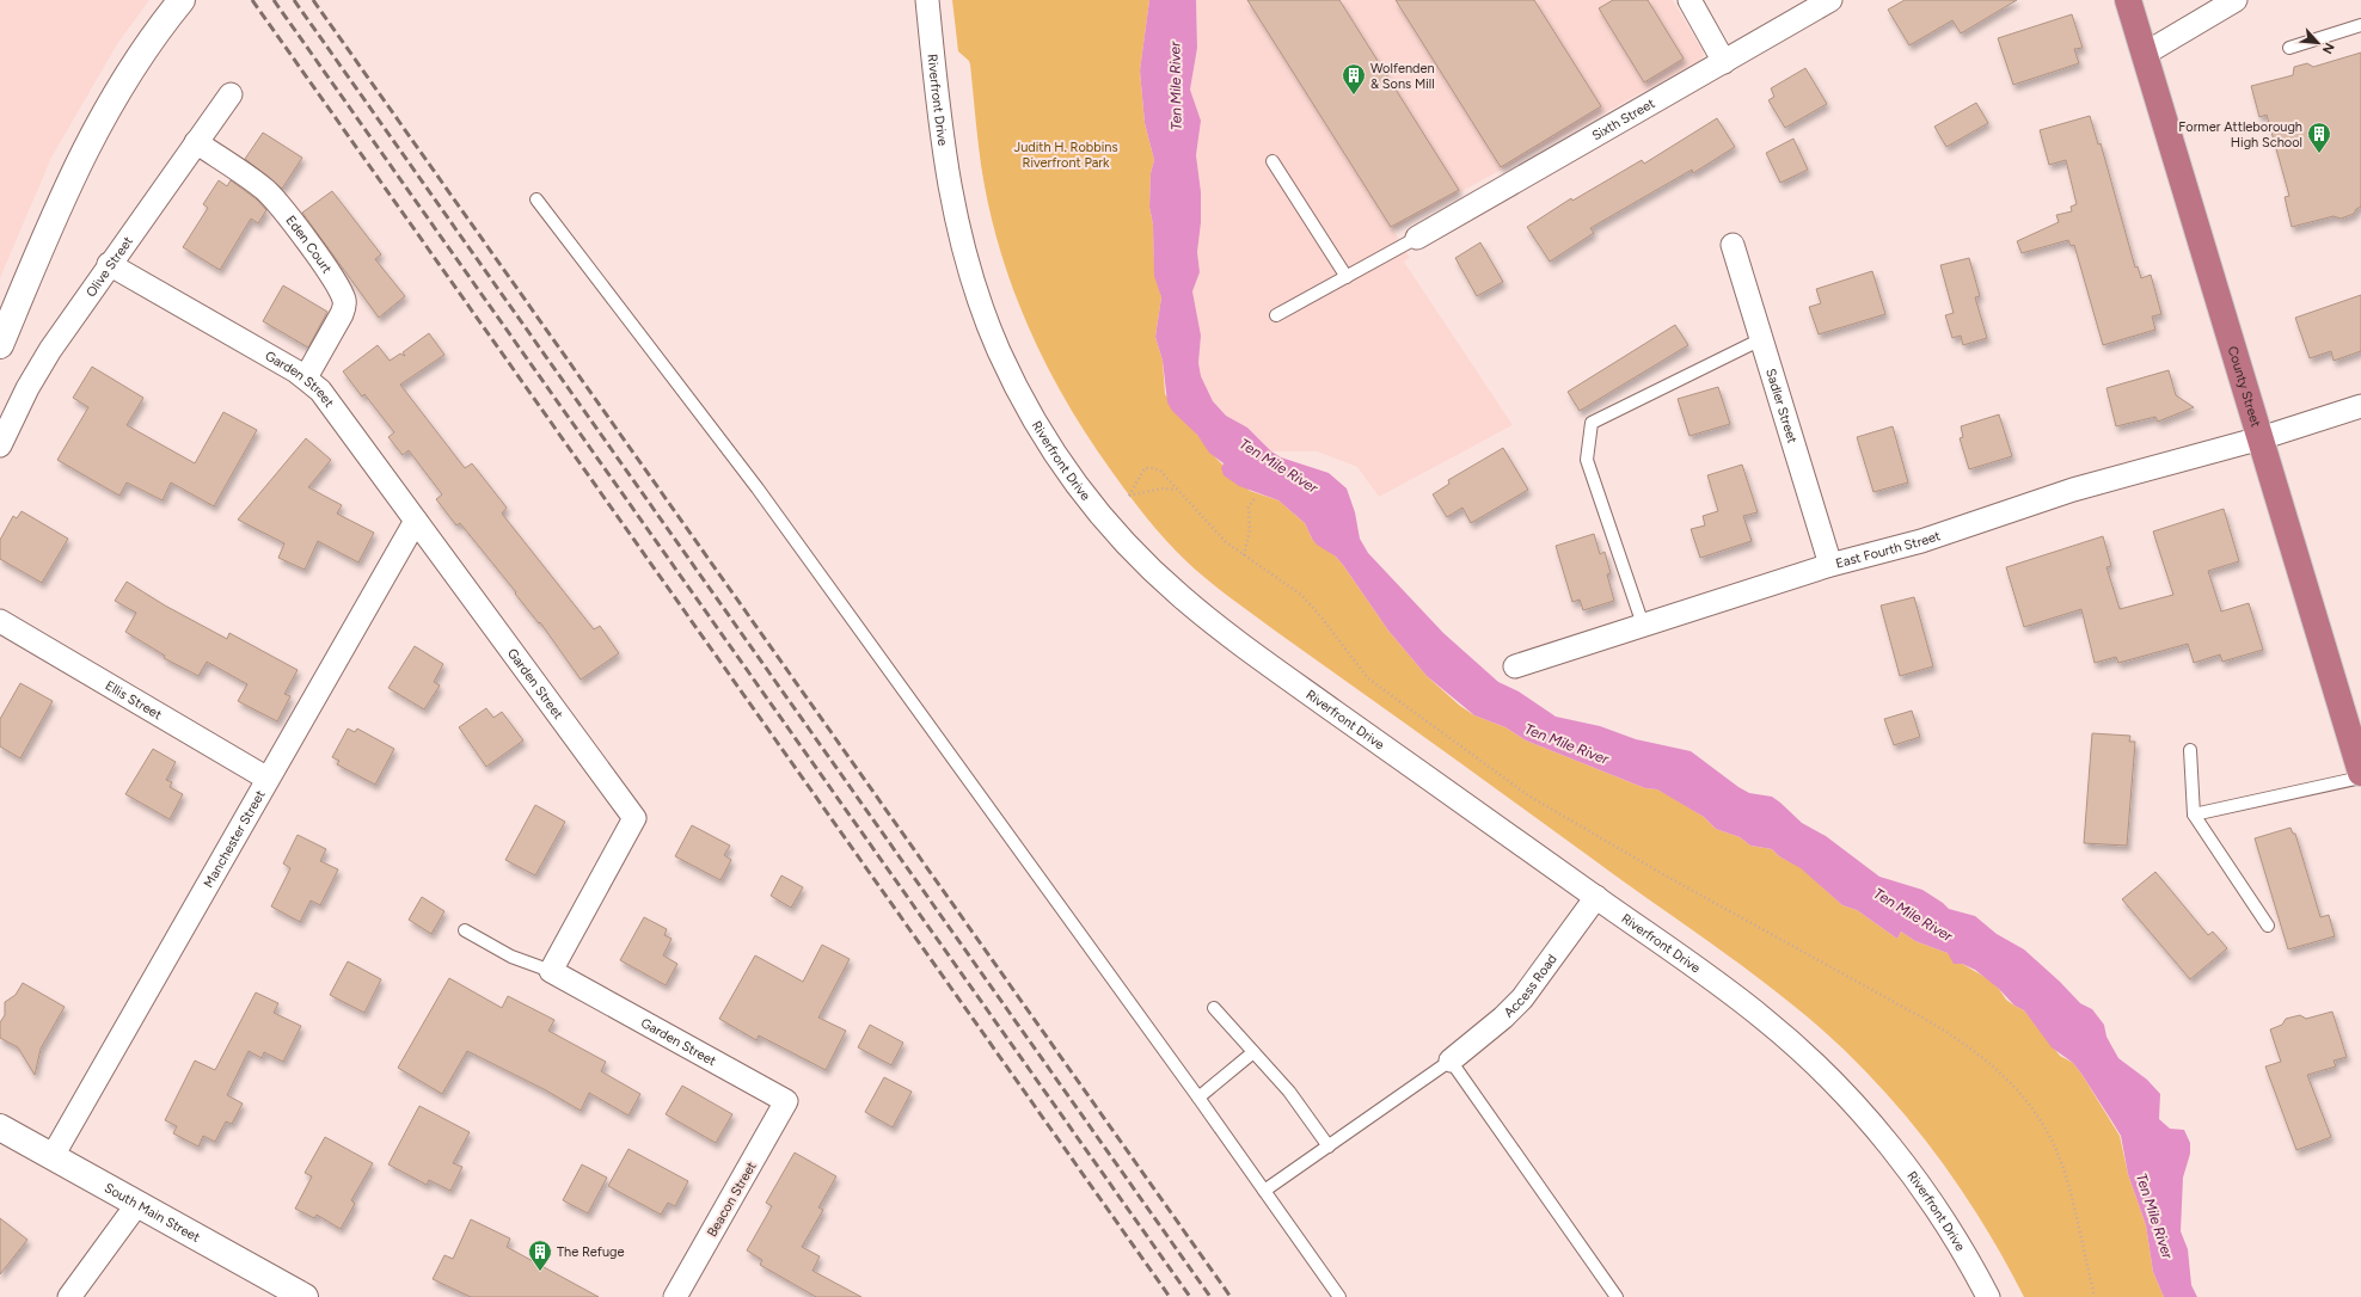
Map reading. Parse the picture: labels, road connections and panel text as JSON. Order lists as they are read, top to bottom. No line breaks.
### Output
{"streets":{"highway":["County Street"],"main road":["South Main Street"],"street":["Riverfront Drive","Sixth Street","Eden Court","Olive Street","Garden Street","Sadler Street","East Fourth Street","Ellis Street","Manchester Street","Access Road","Beacon Street"]},"crossings":[["Riverfront Drive","Access Road"],["Eden Court","Olive Street"],["Eden Court","Garden Street"],["Olive Street","Garden Street"],["Garden Street","Manchester Street"],["Garden Street","Beacon Street"],["County Street","East Fourth Street"],["Sadler Street","East Fourth Street"],["Ellis Street","Manchester Street"],["Manchester Street","South Main Street"]],"water":["Ten Mile River"],"parks":["Judith H. Robbins Riverfront Park"],"places":{"building":["Wolfenden & Sons Mill","Former Attleborough High School","The Refuge"]},"north":"bottom right"}
